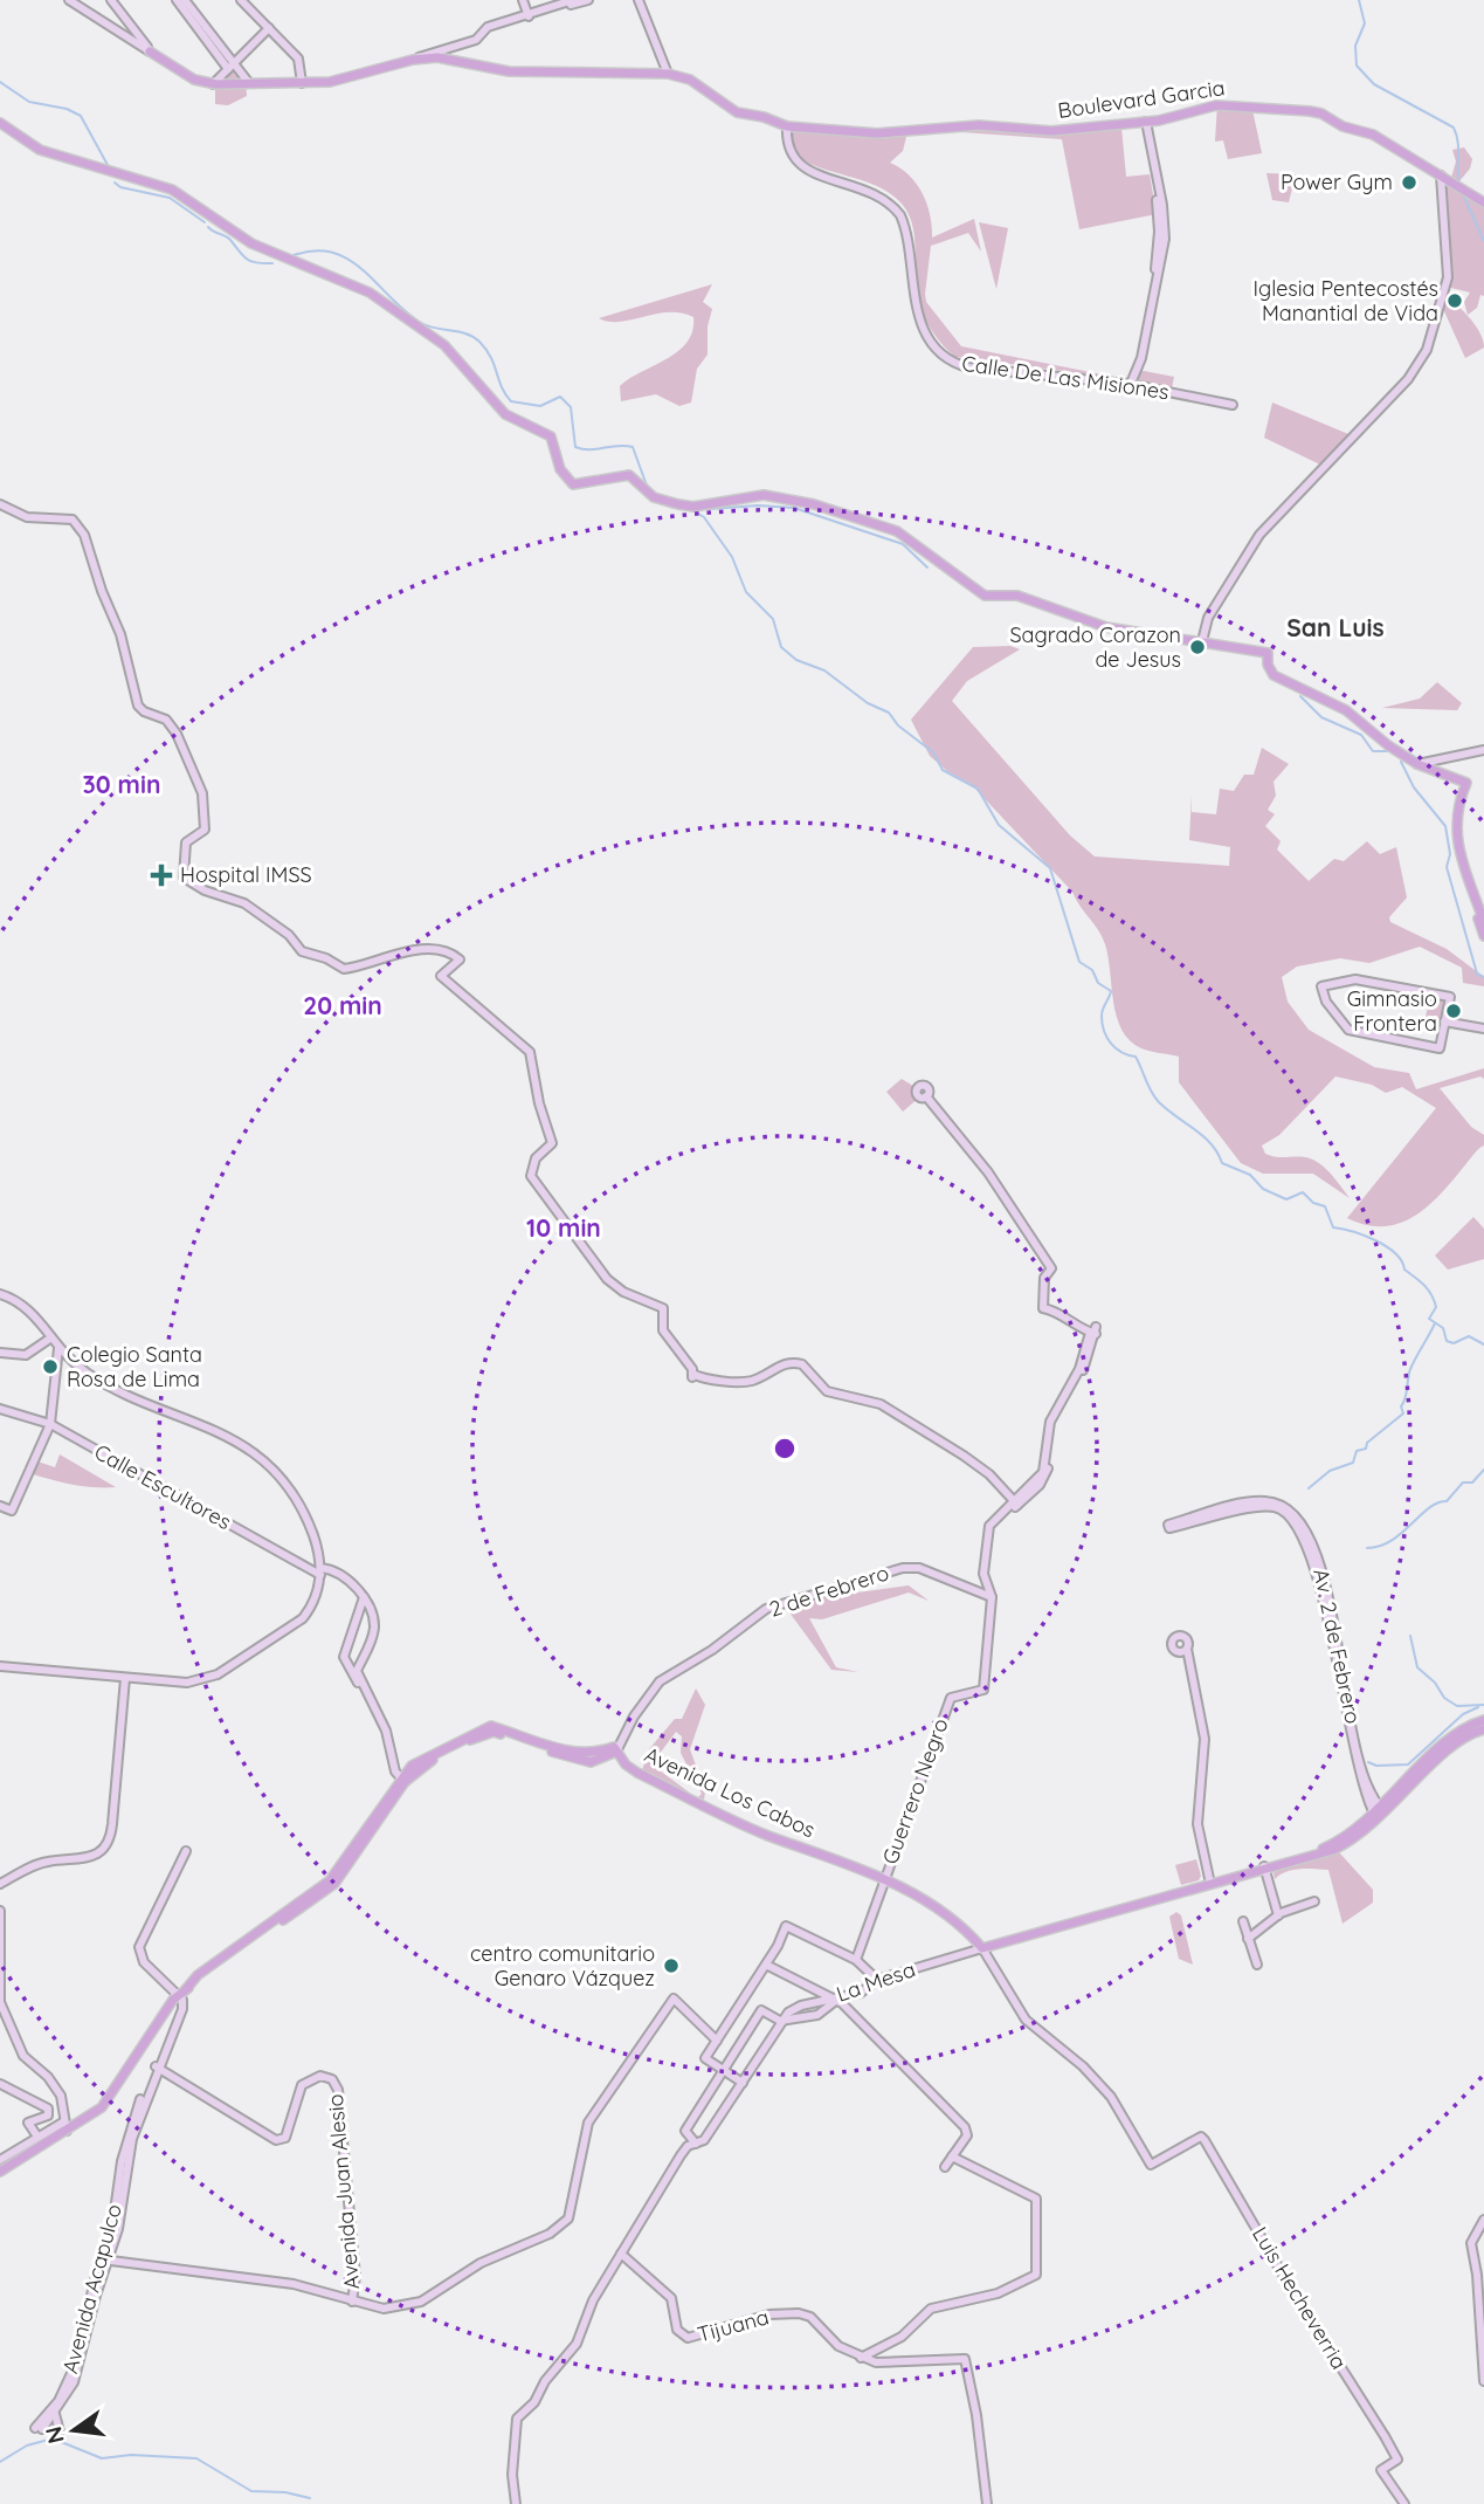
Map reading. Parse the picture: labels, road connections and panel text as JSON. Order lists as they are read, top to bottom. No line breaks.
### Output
{"streets":{"main road":["Boulevard Garcia","Avenida Los Cabos"],"street":["Calle De Las Misiones","Calle Escultores","2 de Febrero","Av. 2 de Febrero","Guerrero Negro","La Mesa","Avenida Juan Alesio","Avenida Acapulco","Luis Hecheverria","Tijuana"]},"crossings":[["Boulevard Garcia","Calle De Las Misiones"],["2 de Febrero","Guerrero Negro"],["2 de Febrero","Avenida Los Cabos"],["Guerrero Negro","Avenida Los Cabos"],["Avenida Los Cabos","La Mesa"],["Avenida Los Cabos","Luis Hecheverria"],["La Mesa","Luis Hecheverria"],["Avenida Juan Alesio","Avenida Acapulco"]],"districts":["San Luis"],"places":{"other":["Power Gym","Iglesia Pentecostés Manantial de Vida","Sagrado Corazon de Jesus","Gimnasio Frontera","Colegio Santa Rosa de Lima","centro comunitario Genaro Vázquez"],"health":["Hospital IMSS"]},"north":"left","rings":["30 min","20 min","10 min"]}
